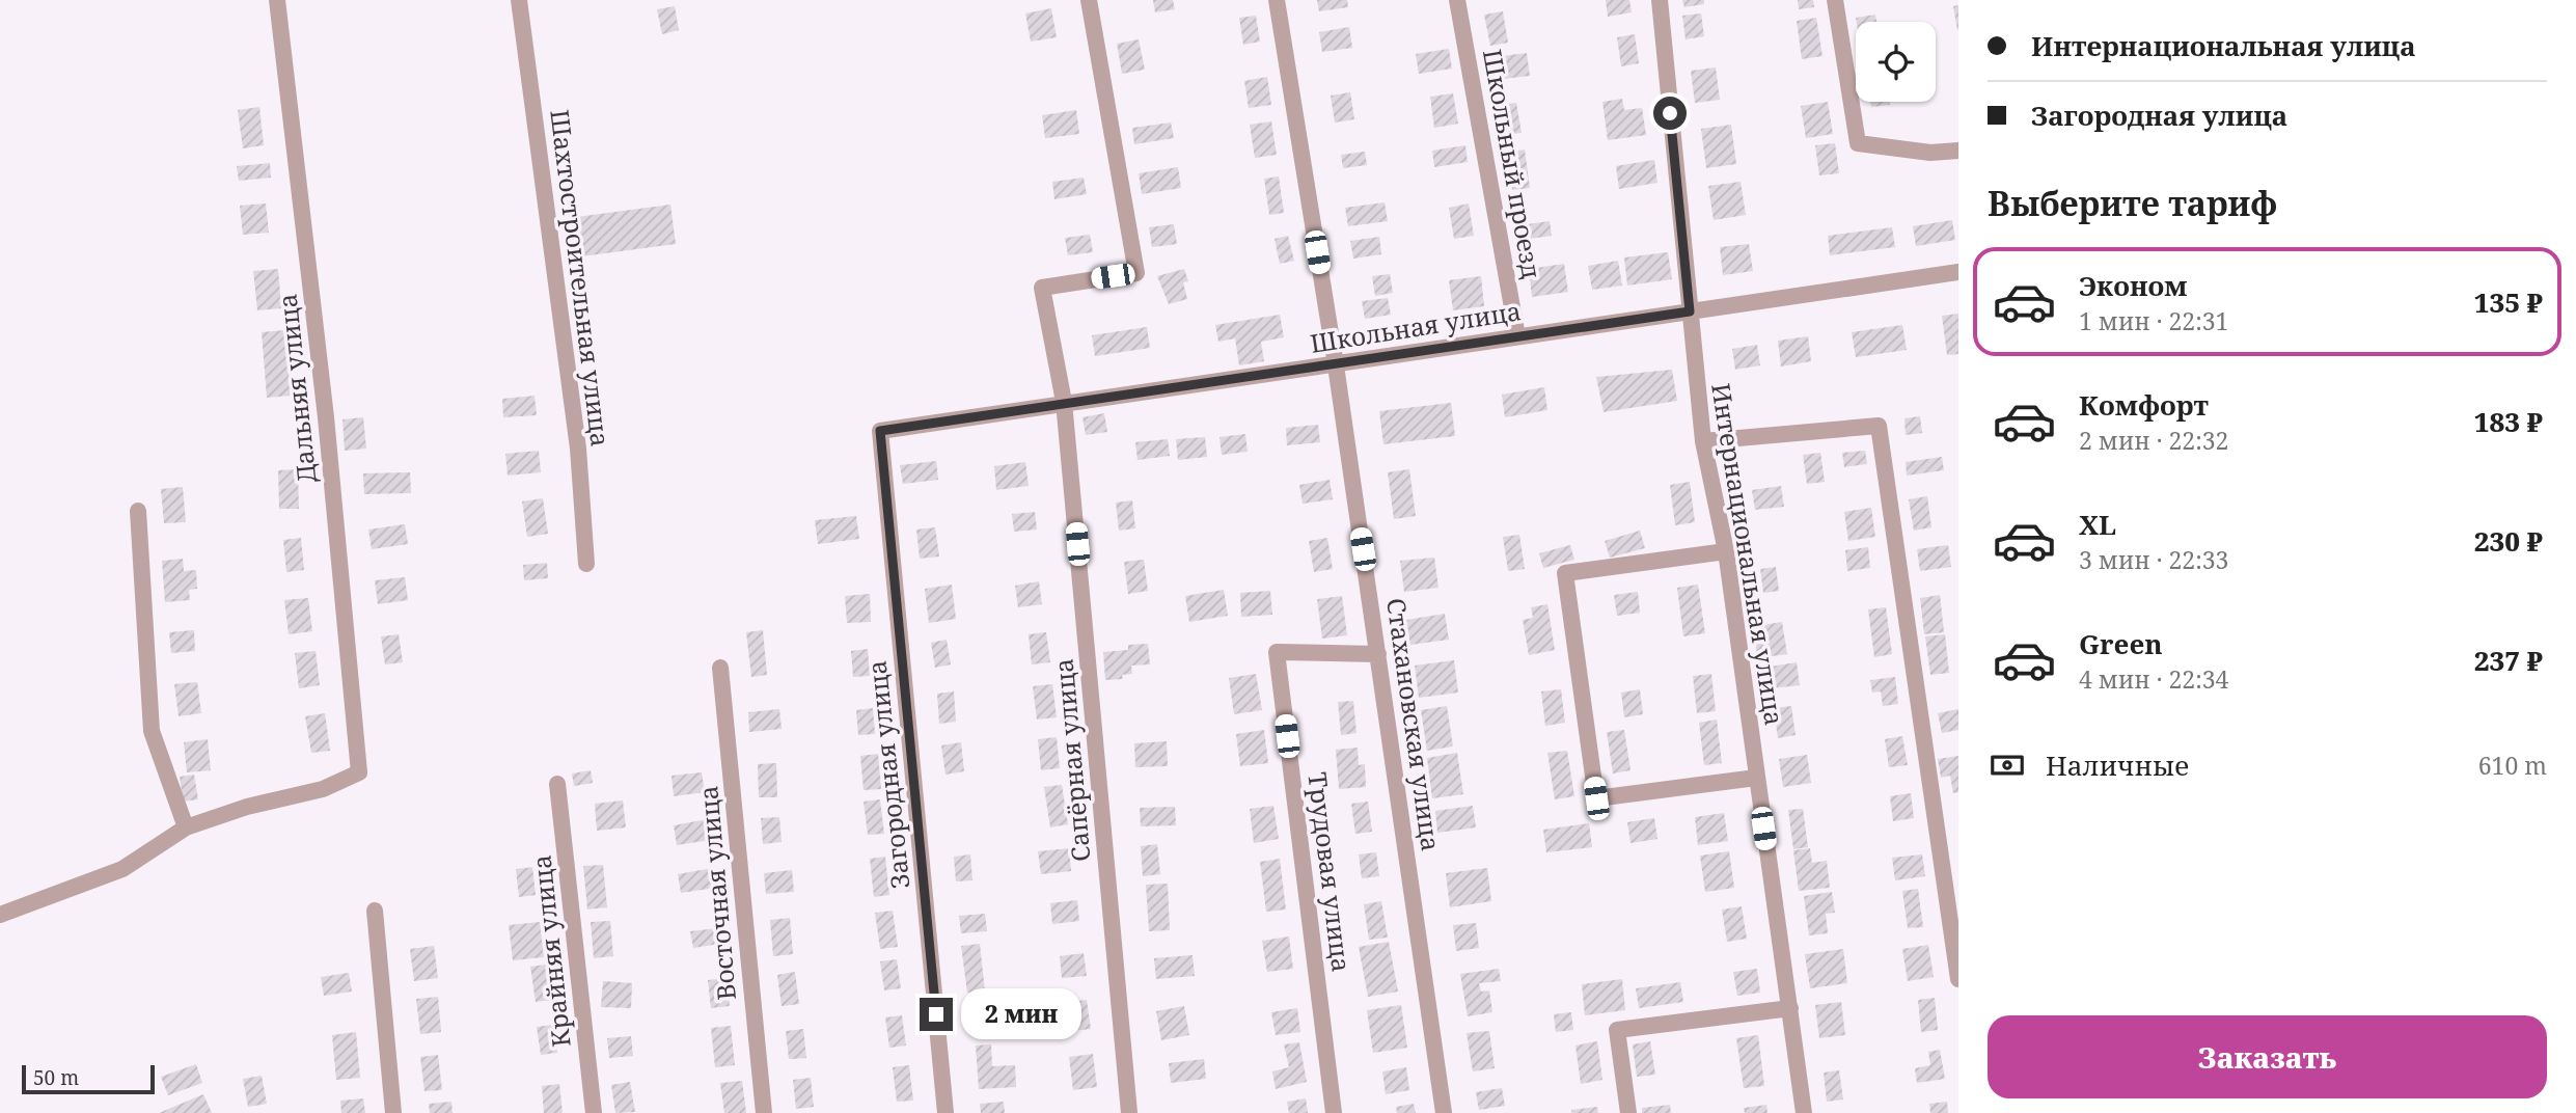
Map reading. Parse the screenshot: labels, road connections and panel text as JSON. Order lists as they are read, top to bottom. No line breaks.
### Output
{"streets":{"street":["Школьный проезд","Шахтостроительная улица","Школьная улица","Дальняя улица","Интернациональная улица","Стахановская улица","Сапёрная улица","Загородная улица","Трудовая улица","Восточная улица","Крайняя улица"]},"crossings":[["Школьный проезд","Школьная улица"],["Школьная улица","Интернациональная улица"],["Школьная улица","Стахановская улица"],["Школьная улица","Сапёрная улица"],["Школьная улица","Загородная улица"],["Стахановская улица","Трудовая улица"]],"scale_bar":"50 m","page":{"banner":["Интернациональная улица","Загородная улица"],"heading":"Выберите тариф","list":[{"name":"Эконом","note":"1 мин · 22:31","value":"135 ₽"},{"name":"Комфорт","note":"2 мин · 22:32","value":"183 ₽"},{"name":"XL","note":"3 мин · 22:33","value":"230 ₽"},{"name":"Green","note":"4 мин · 22:34","value":"237 ₽"}],"pay":["Наличные","610 m"],"bubble":"2 мин","buttons":"Заказать","scale":"50 m"}}
